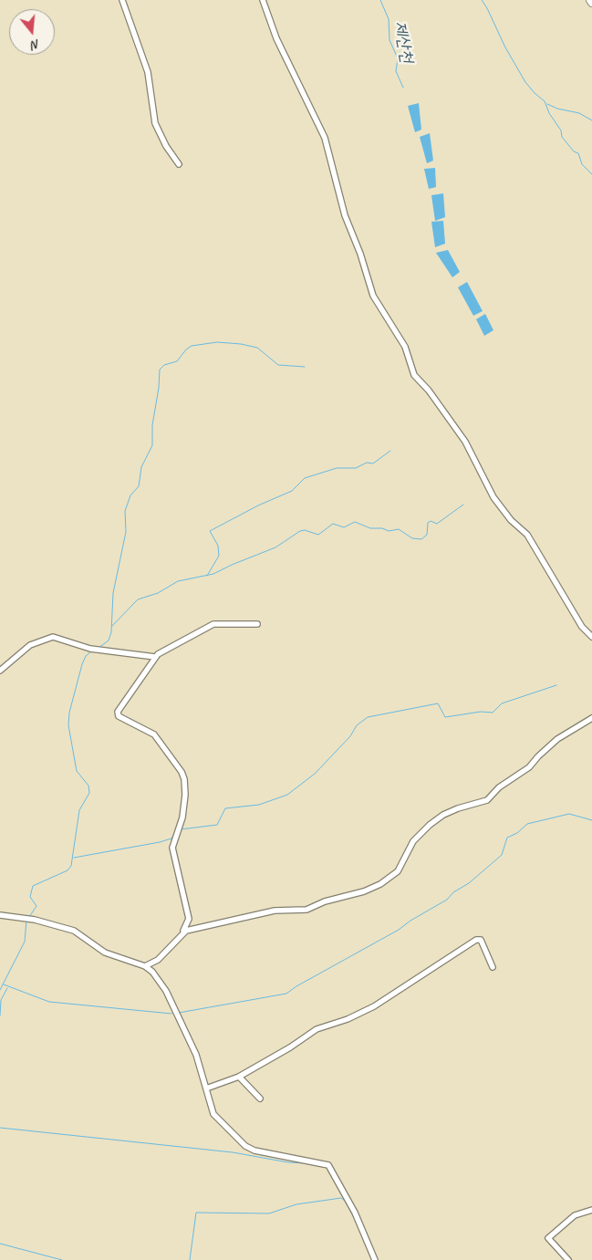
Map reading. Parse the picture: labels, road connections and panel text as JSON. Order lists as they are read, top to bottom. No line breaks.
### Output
{"water":["제산천"],"north":"bottom"}
